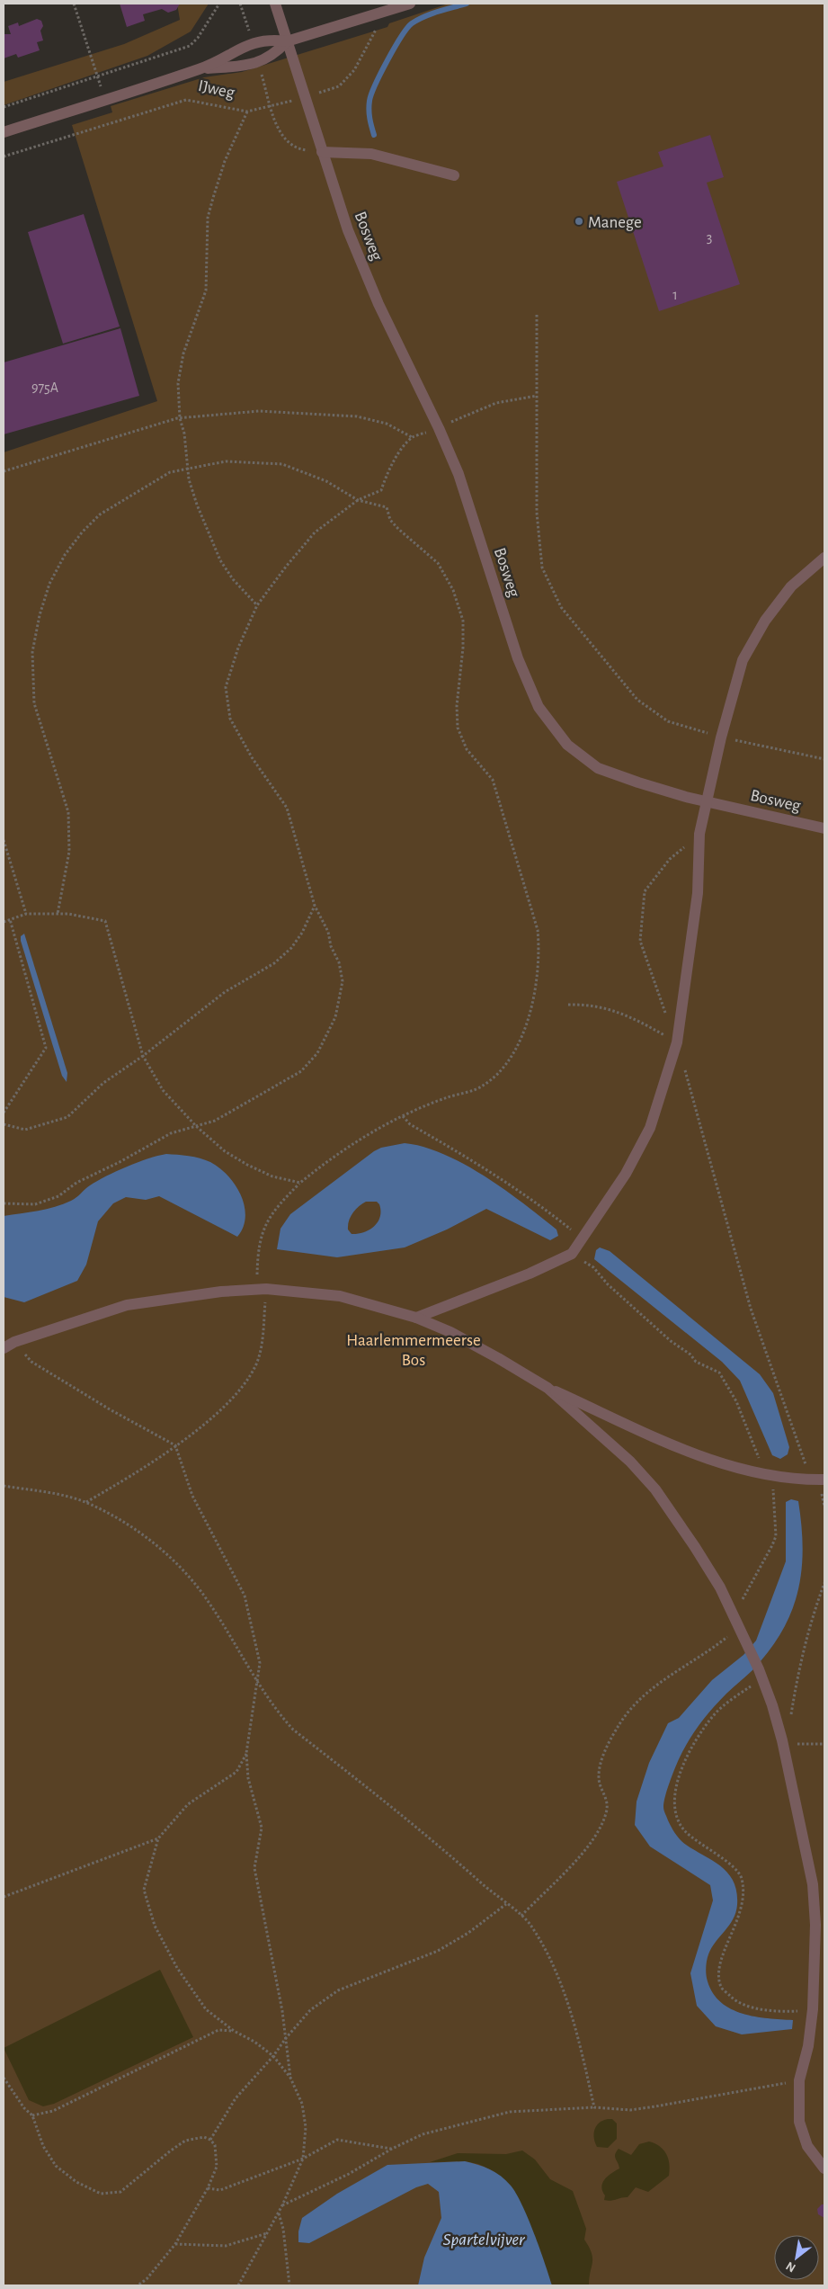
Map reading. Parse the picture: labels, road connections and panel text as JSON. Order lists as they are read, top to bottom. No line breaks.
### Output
{"streets":{"street":["IJweg","Bosweg"]},"crossings":[["IJweg","Bosweg"]],"water":["Spartelvijver"],"parks":["Haarlemmermeerse Bos"],"places":["Manege"],"house_numbers":["3","1","975A"],"north":"bottom left"}
